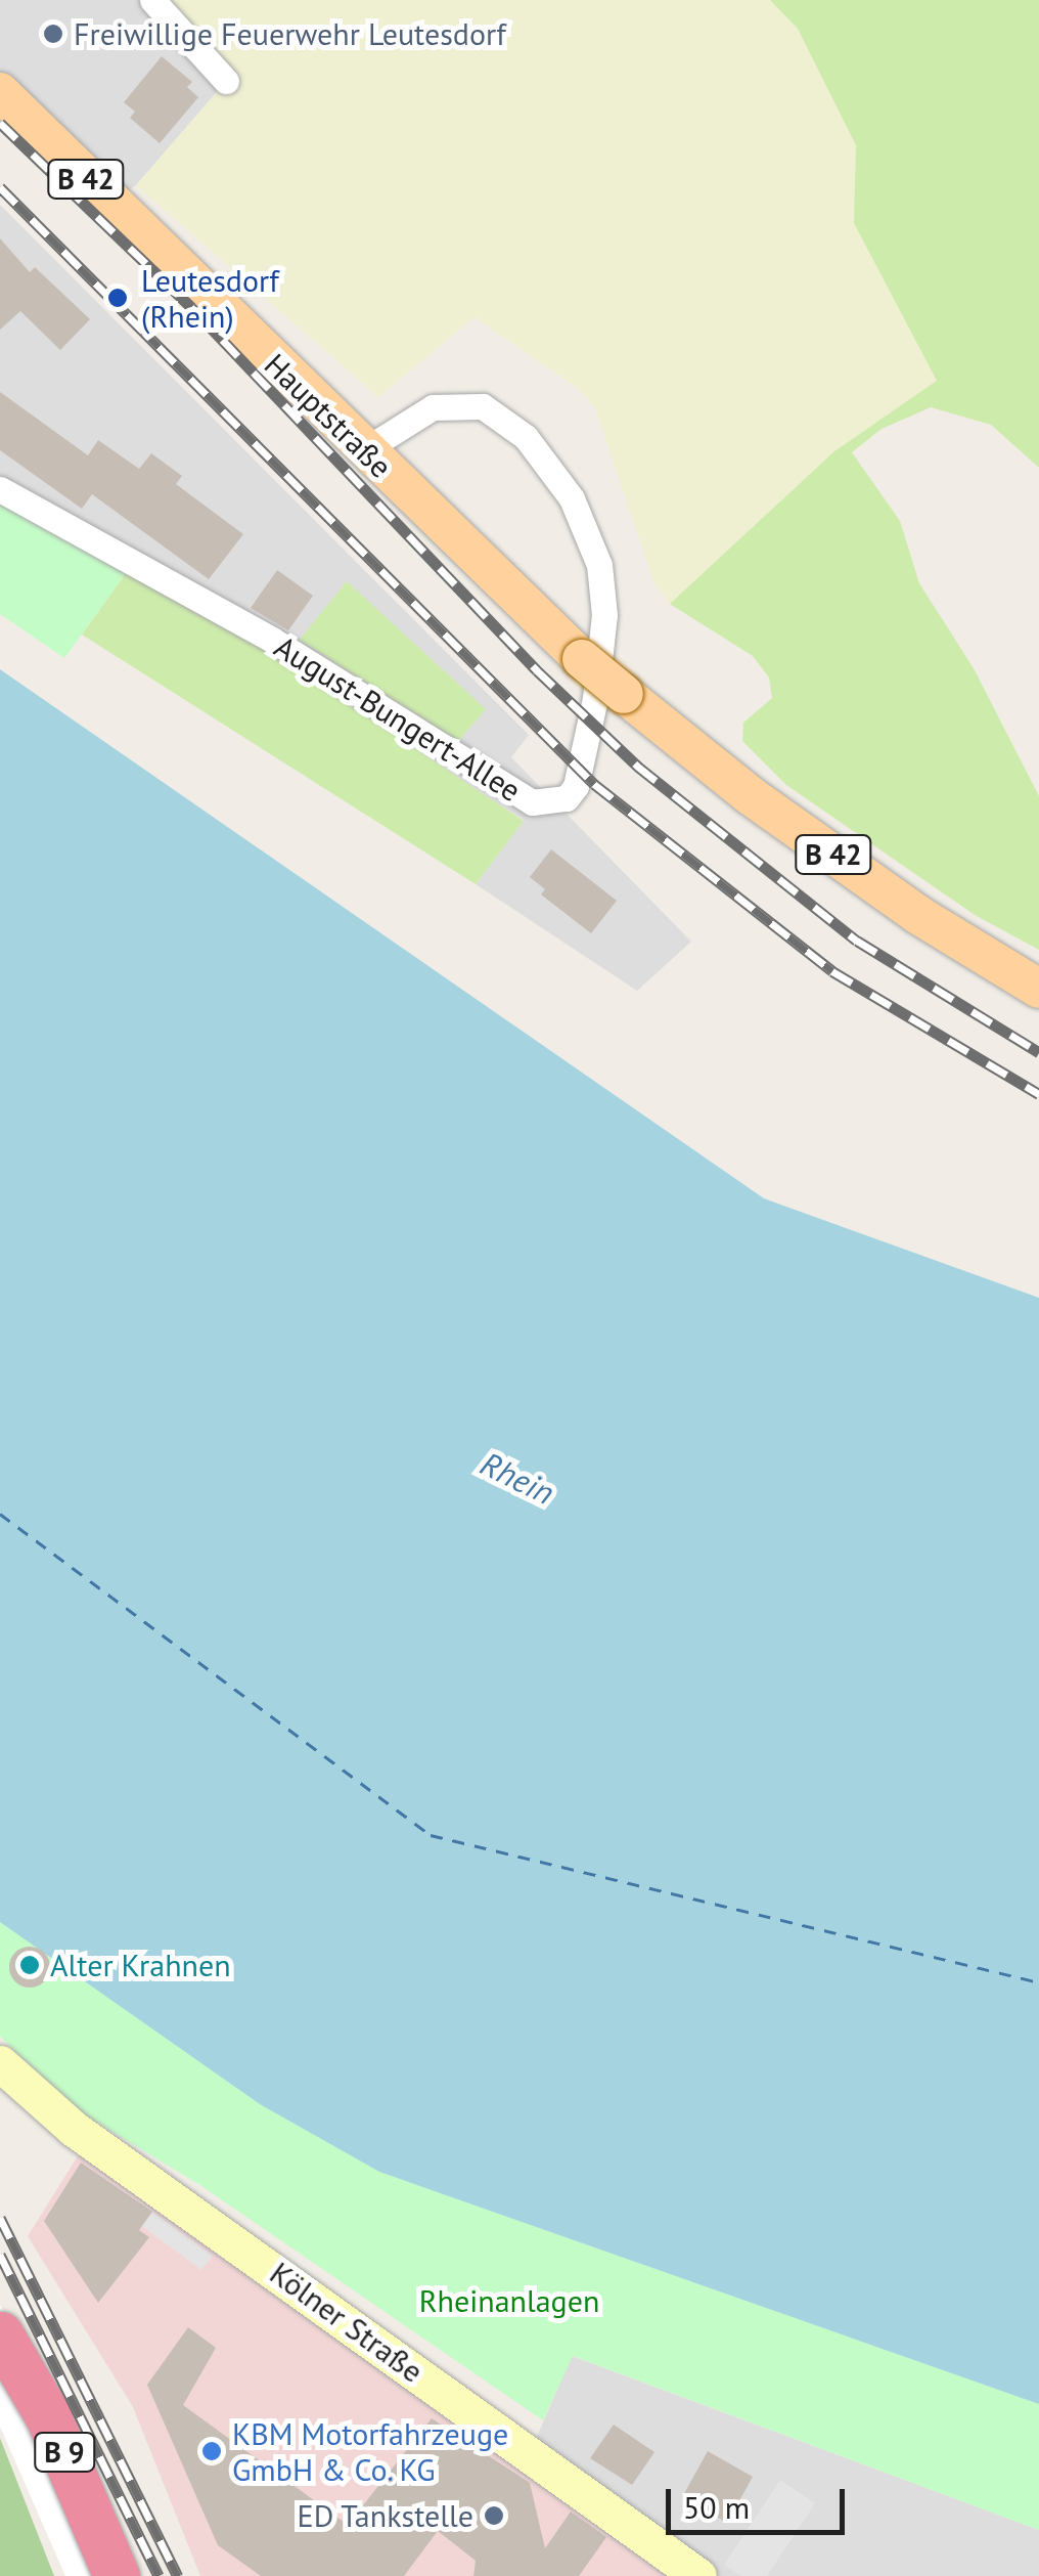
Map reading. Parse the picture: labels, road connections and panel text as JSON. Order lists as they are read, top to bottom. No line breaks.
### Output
{"streets":{"highway":["B 9"],"main road":["B 42","Hauptstraße"],"street":["August-Bungert-Allee","Kölner Straße"]},"crossings":[["Hauptstraße","August-Bungert-Allee"]],"water":["Rhein"],"parks":["Rheinanlagen"],"places":["Freiwillige Feuerwehr Leutesdorf","Leutesdorf (Rhein)","Alter Krahnen","KBM Motorfahrzeuge GmbH & Co. KG","ED Tankstelle"],"scale_bar":"50 m"}
